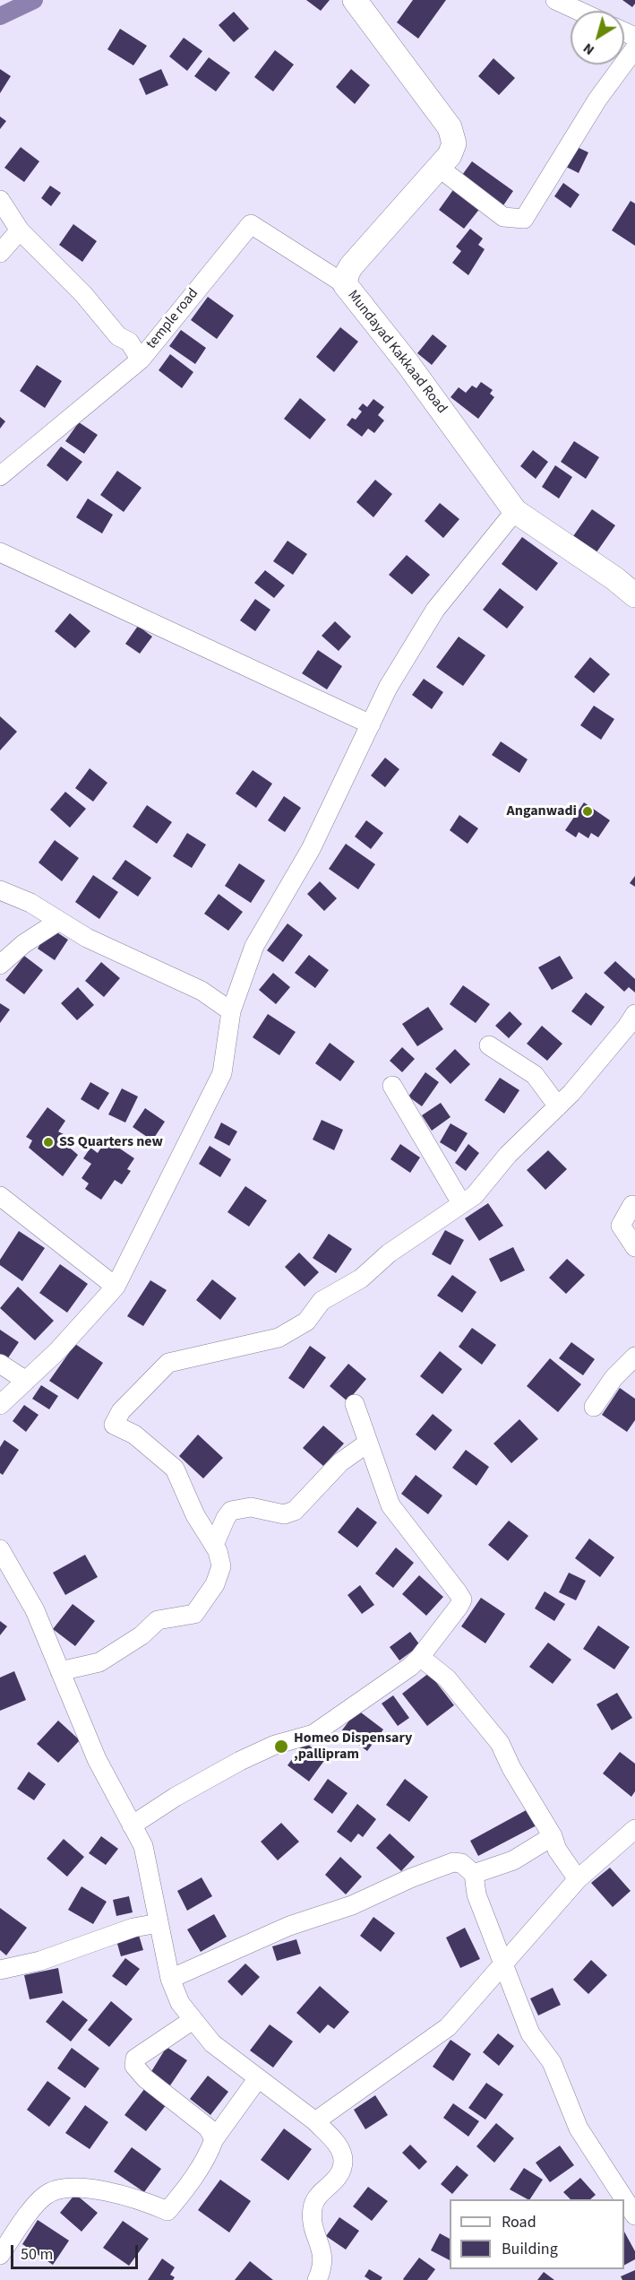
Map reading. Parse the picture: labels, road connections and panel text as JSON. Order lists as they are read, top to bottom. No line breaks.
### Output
{"streets":{"main road":["Mundayad Kakkaad Road"],"street":["temple road"]},"crossings":[["temple road","Mundayad Kakkaad Road"]],"places":["Anganwadi","SS Quarters new","Homeo Dispensary ,pallipram"],"legend":["Road","Building"],"scale_bar":"50 m","north":"bottom left"}
